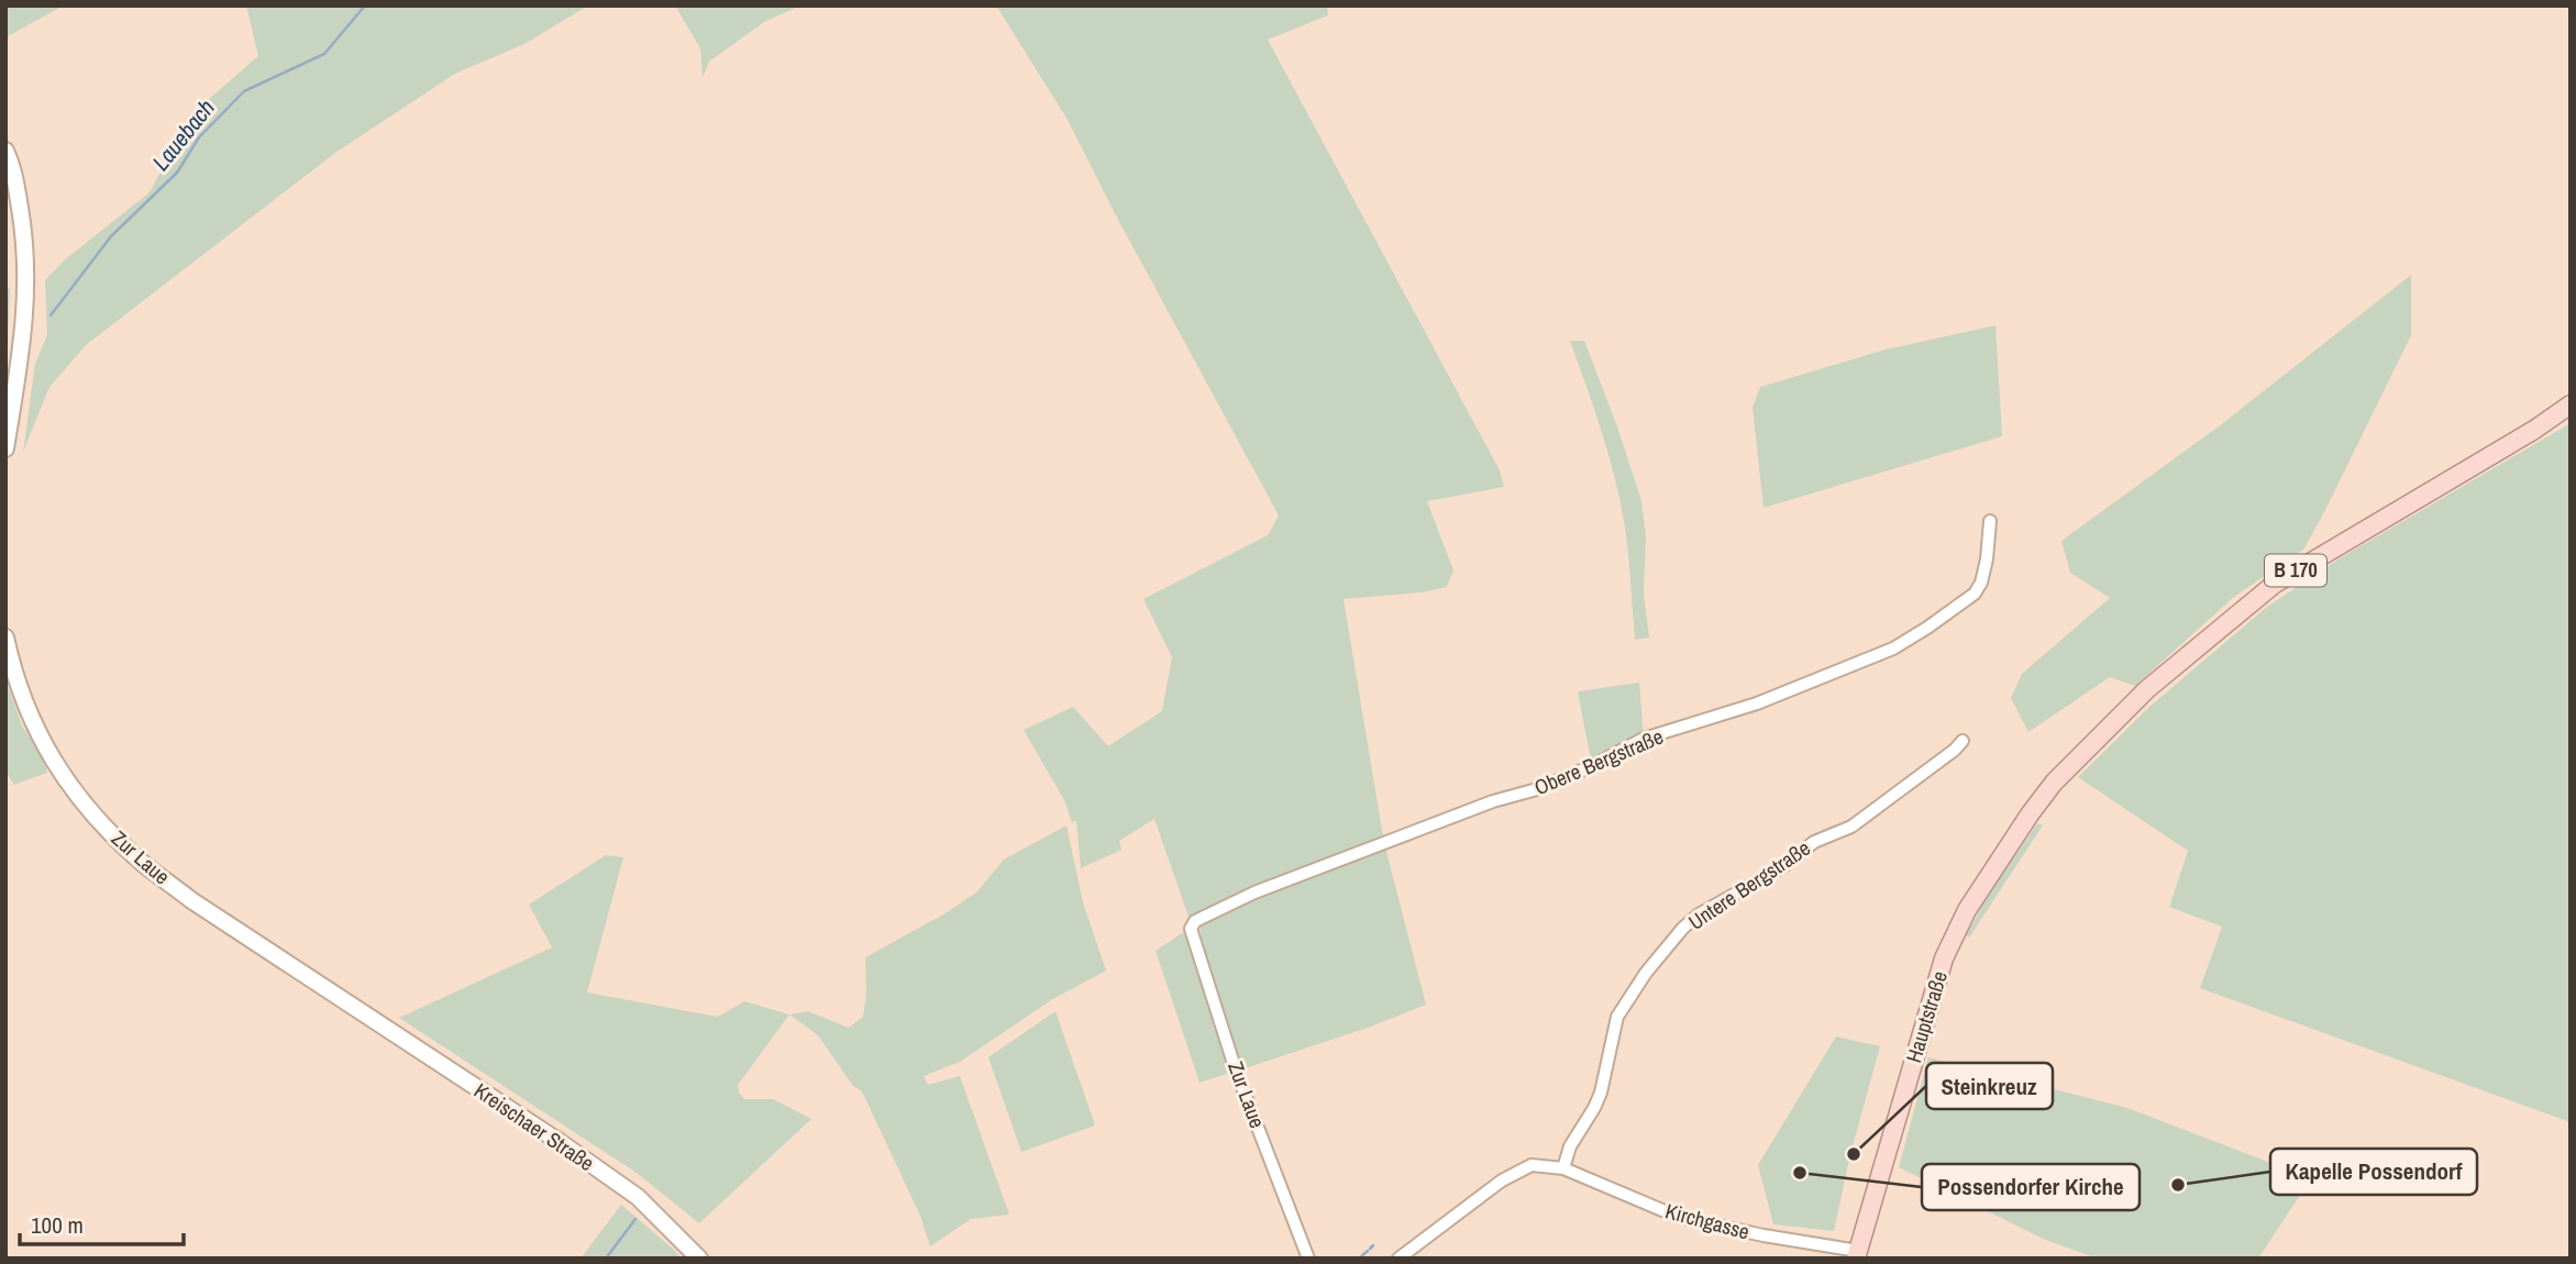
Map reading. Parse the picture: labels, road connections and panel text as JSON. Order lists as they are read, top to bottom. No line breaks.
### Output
{"streets":{"main road":["B 170","Zur Laue","Hauptstraße","Kreischaer Straße"],"street":["Obere Bergstraße","Untere Bergstraße","Kirchgasse"]},"crossings":[["Obere Bergstraße","Zur Laue"],["Zur Laue","Kreischaer Straße"],["Untere Bergstraße","Kirchgasse"],["Hauptstraße","Kirchgasse"]],"water":["Lauebach"],"places":["Steinkreuz","Possendorfer Kirche","Kapelle Possendorf"],"scale_bar":"100 m"}
